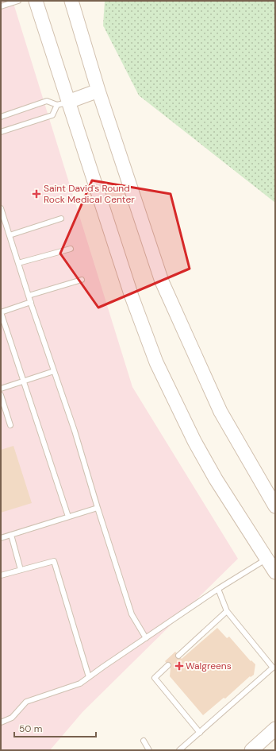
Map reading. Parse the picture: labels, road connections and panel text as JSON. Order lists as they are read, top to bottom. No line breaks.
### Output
{"places":{"health":["Saint David's Round Rock Medical Center","Walgreens"]},"scale_bar":"50 m"}
